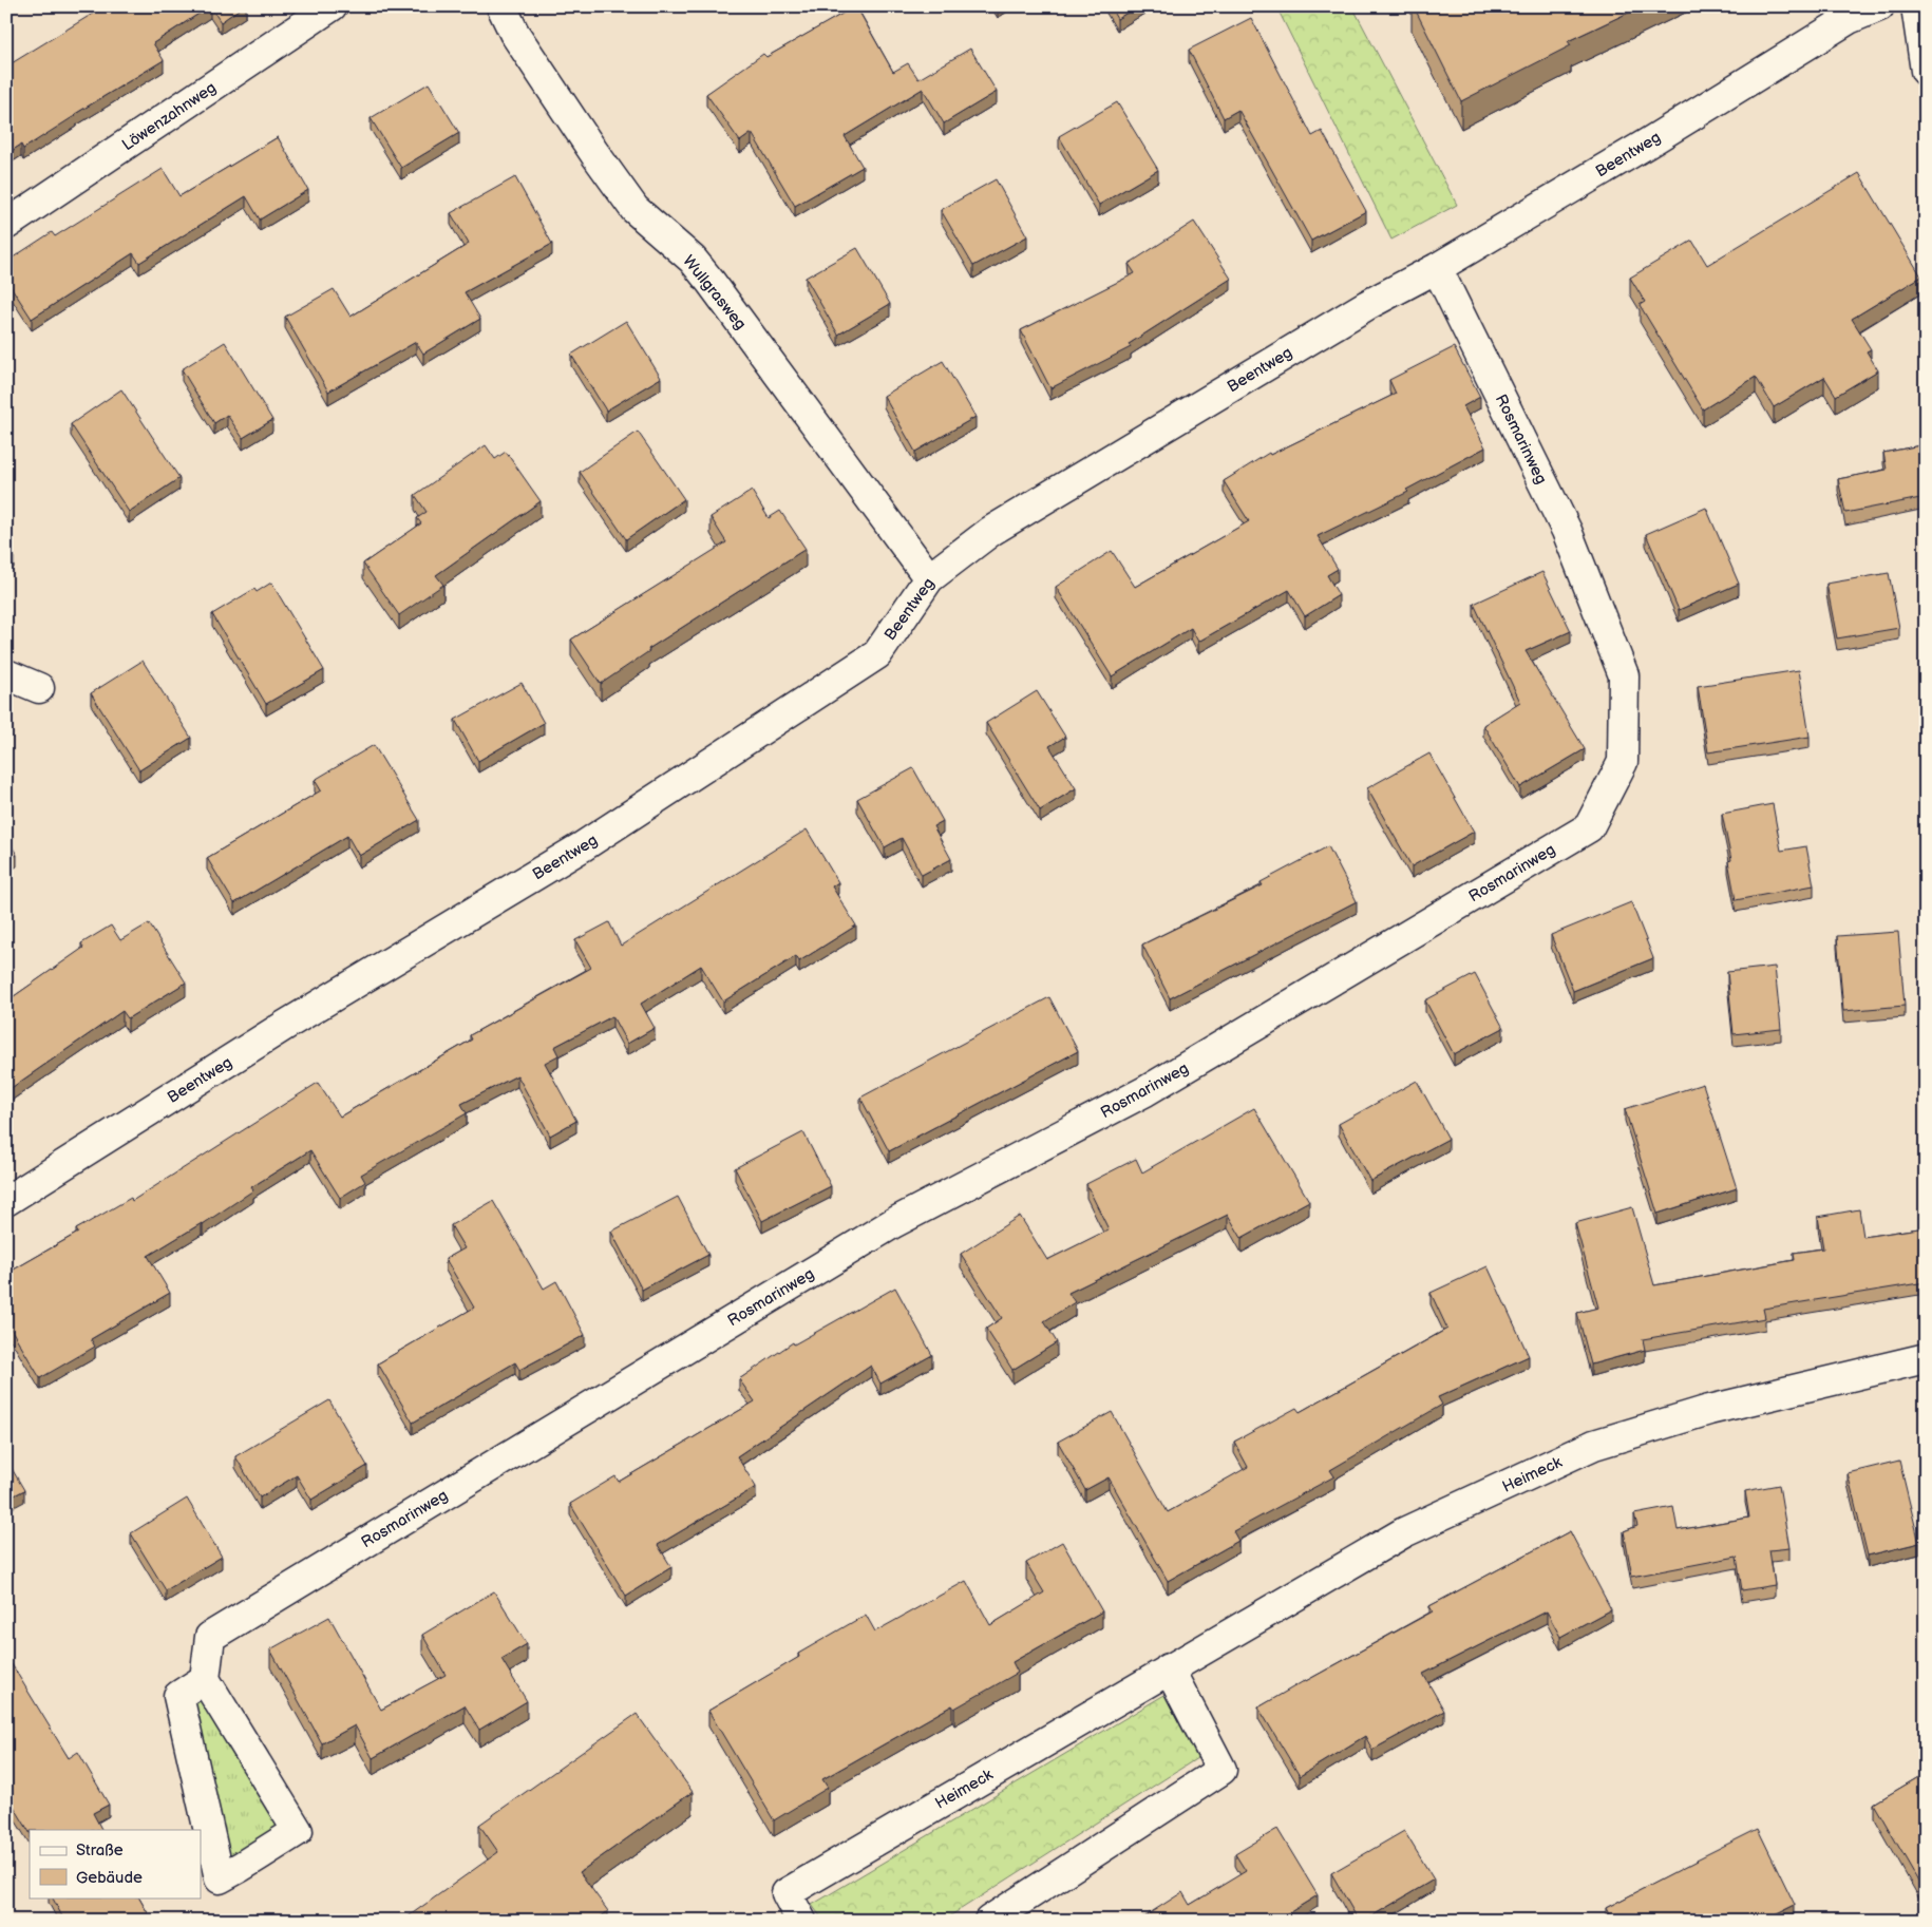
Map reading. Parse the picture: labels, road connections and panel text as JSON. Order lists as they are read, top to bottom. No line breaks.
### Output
{"streets":{"street":["Löwenzahnweg","Beentweg","Wullgrasweg","Rosmarinweg","Heimeck"]},"crossings":[["Beentweg","Wullgrasweg"],["Beentweg","Rosmarinweg"]],"legend":["Straße","Gebäude"]}
